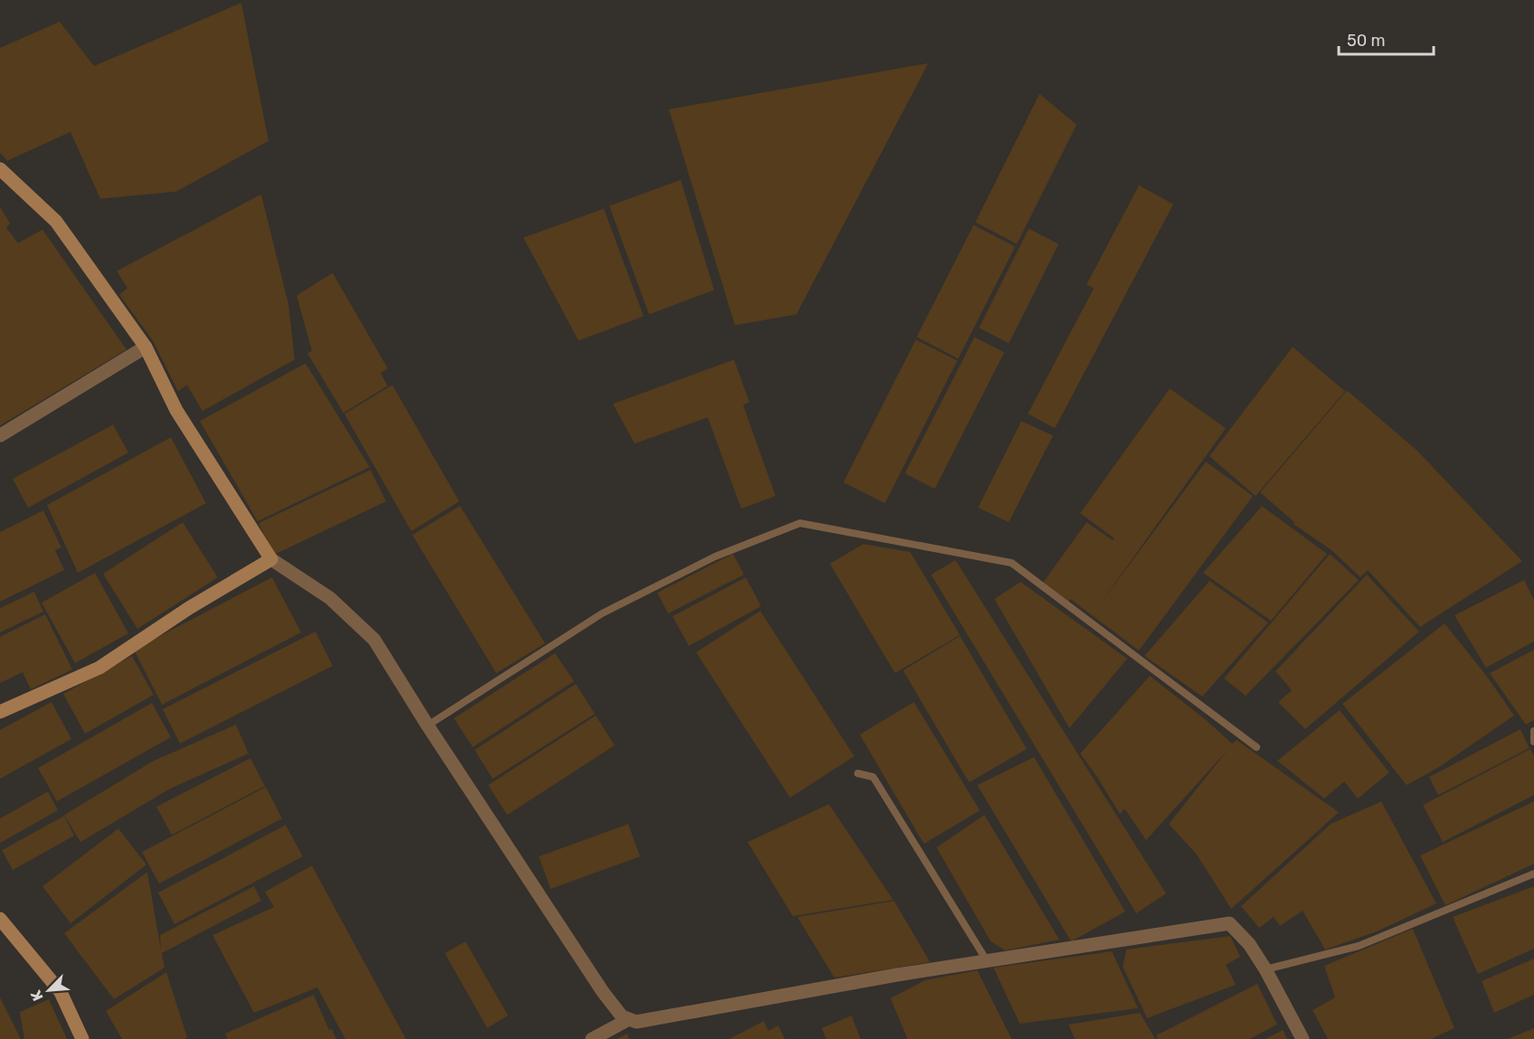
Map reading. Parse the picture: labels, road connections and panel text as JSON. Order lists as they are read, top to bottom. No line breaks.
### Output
{"scale_bar":"50 m","north":"bottom left"}
